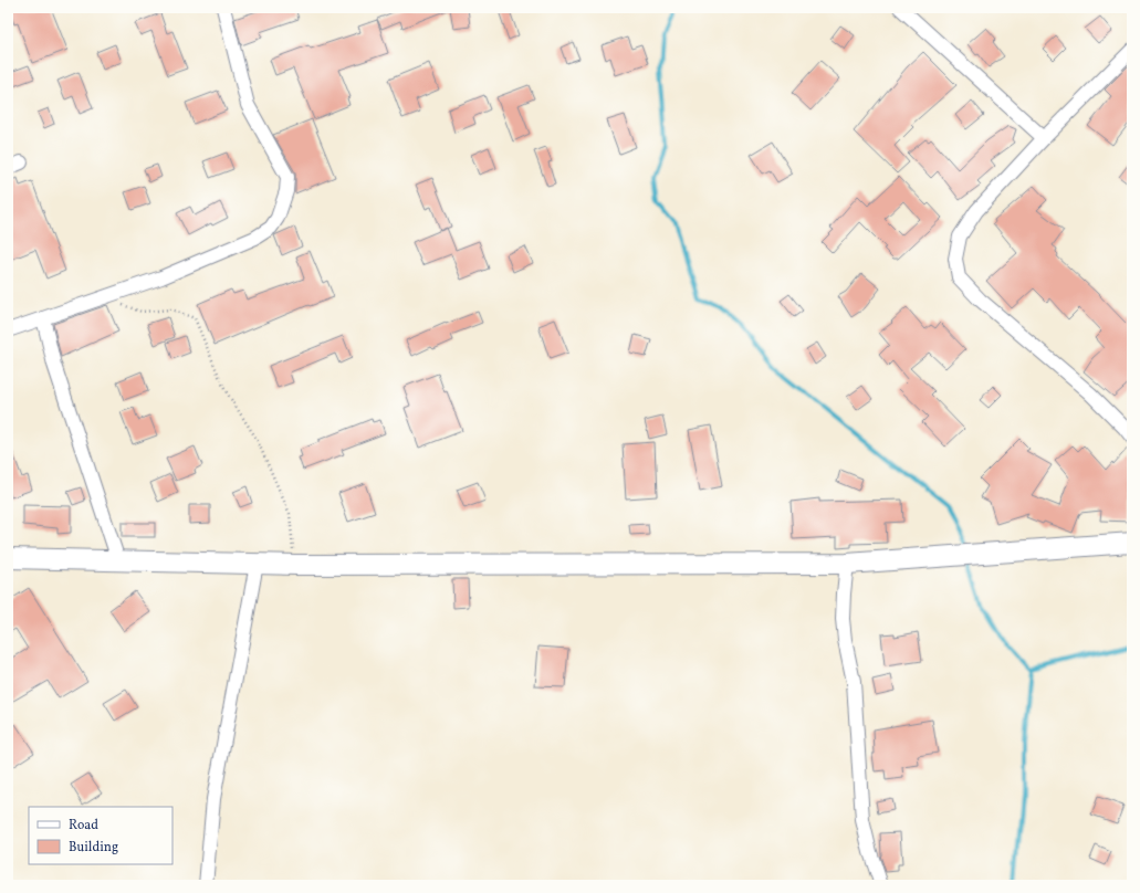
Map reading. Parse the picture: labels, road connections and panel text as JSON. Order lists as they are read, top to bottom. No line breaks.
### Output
{"legend":["Road","Building"]}
